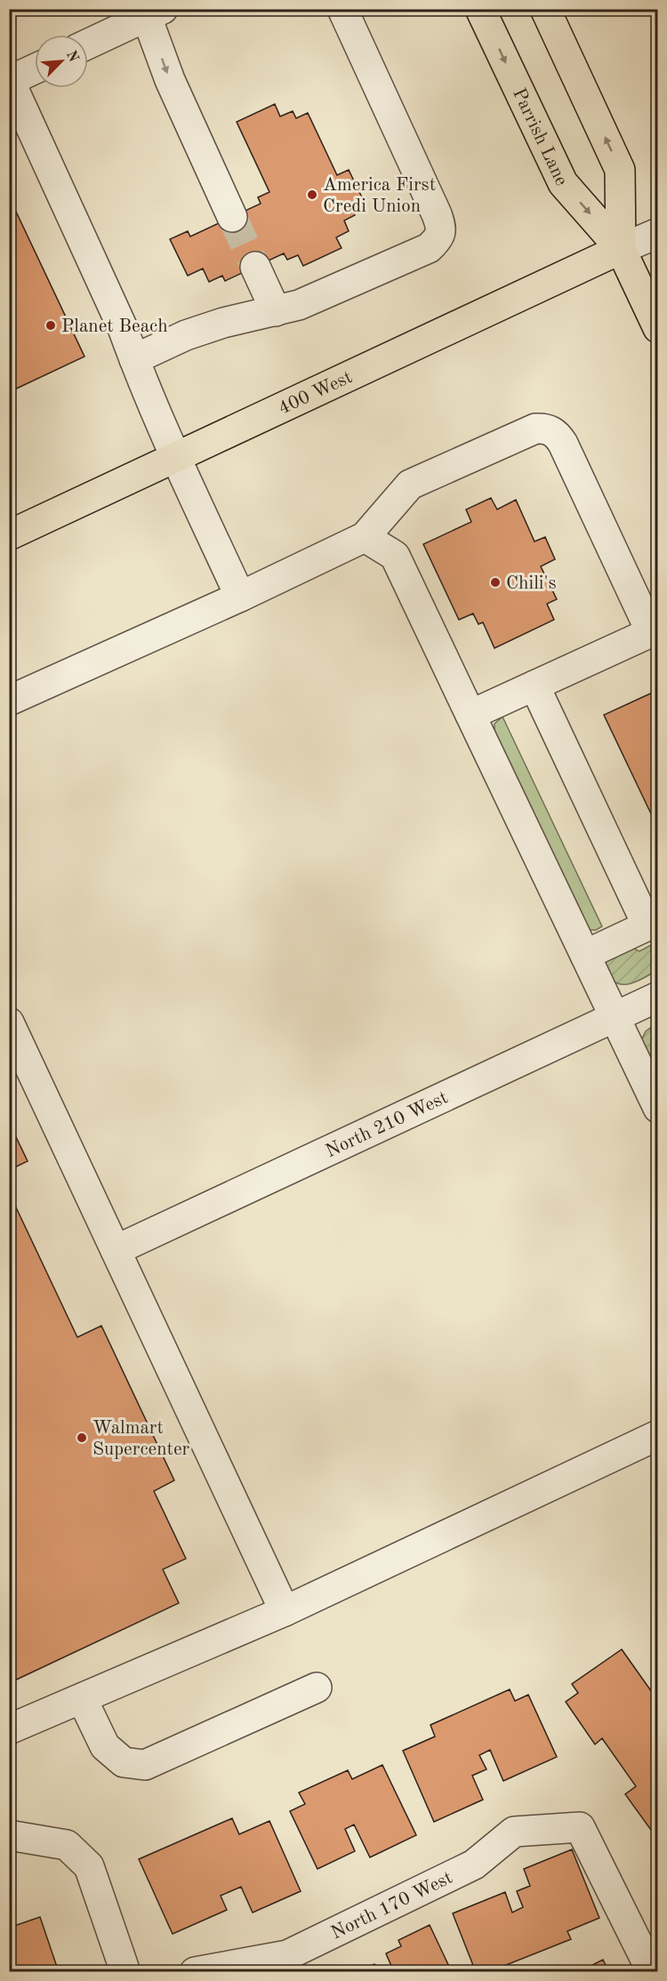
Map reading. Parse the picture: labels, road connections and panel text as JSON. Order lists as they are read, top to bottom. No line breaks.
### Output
{"streets":{"main road":["Parrish Lane","400 West"],"street":["North 210 West","North 170 West"]},"crossings":[["Parrish Lane","400 West"]],"places":["America First Credi Union","Planet Beach","Chili's","Walmart Supercenter"],"north":"top right"}
